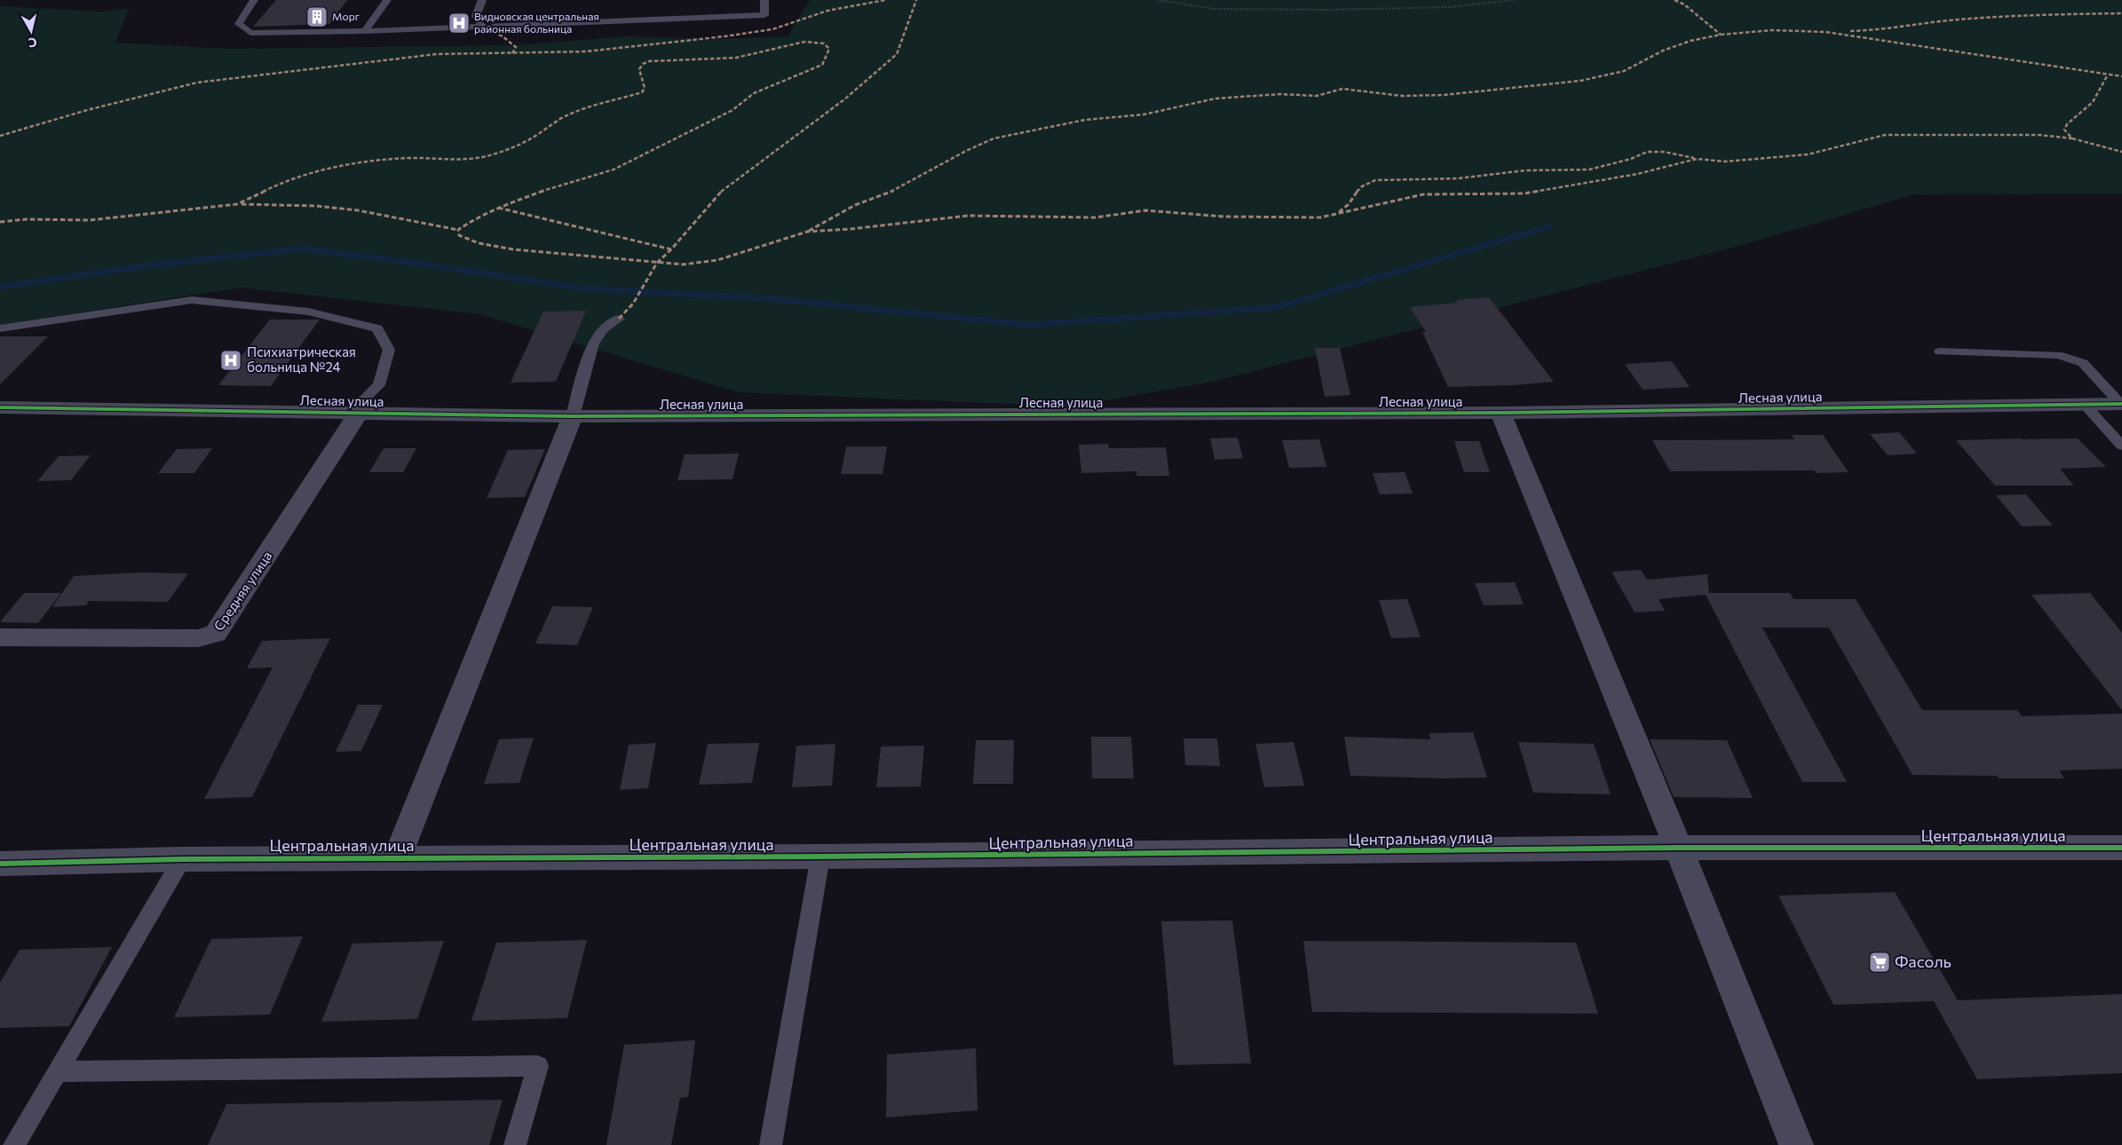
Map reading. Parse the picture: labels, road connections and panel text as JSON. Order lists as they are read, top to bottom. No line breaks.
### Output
{"streets":{"street":["Лесная улица","Средняя улица","Центральная улица"]},"crossings":[["Лесная улица","Средняя улица"]],"places":{"building":["Морг"],"hospital":["Видновская центральная районная больница","Психиатрическая больница №24"],"supermarket":["Фасоль"]},"north":"bottom"}
